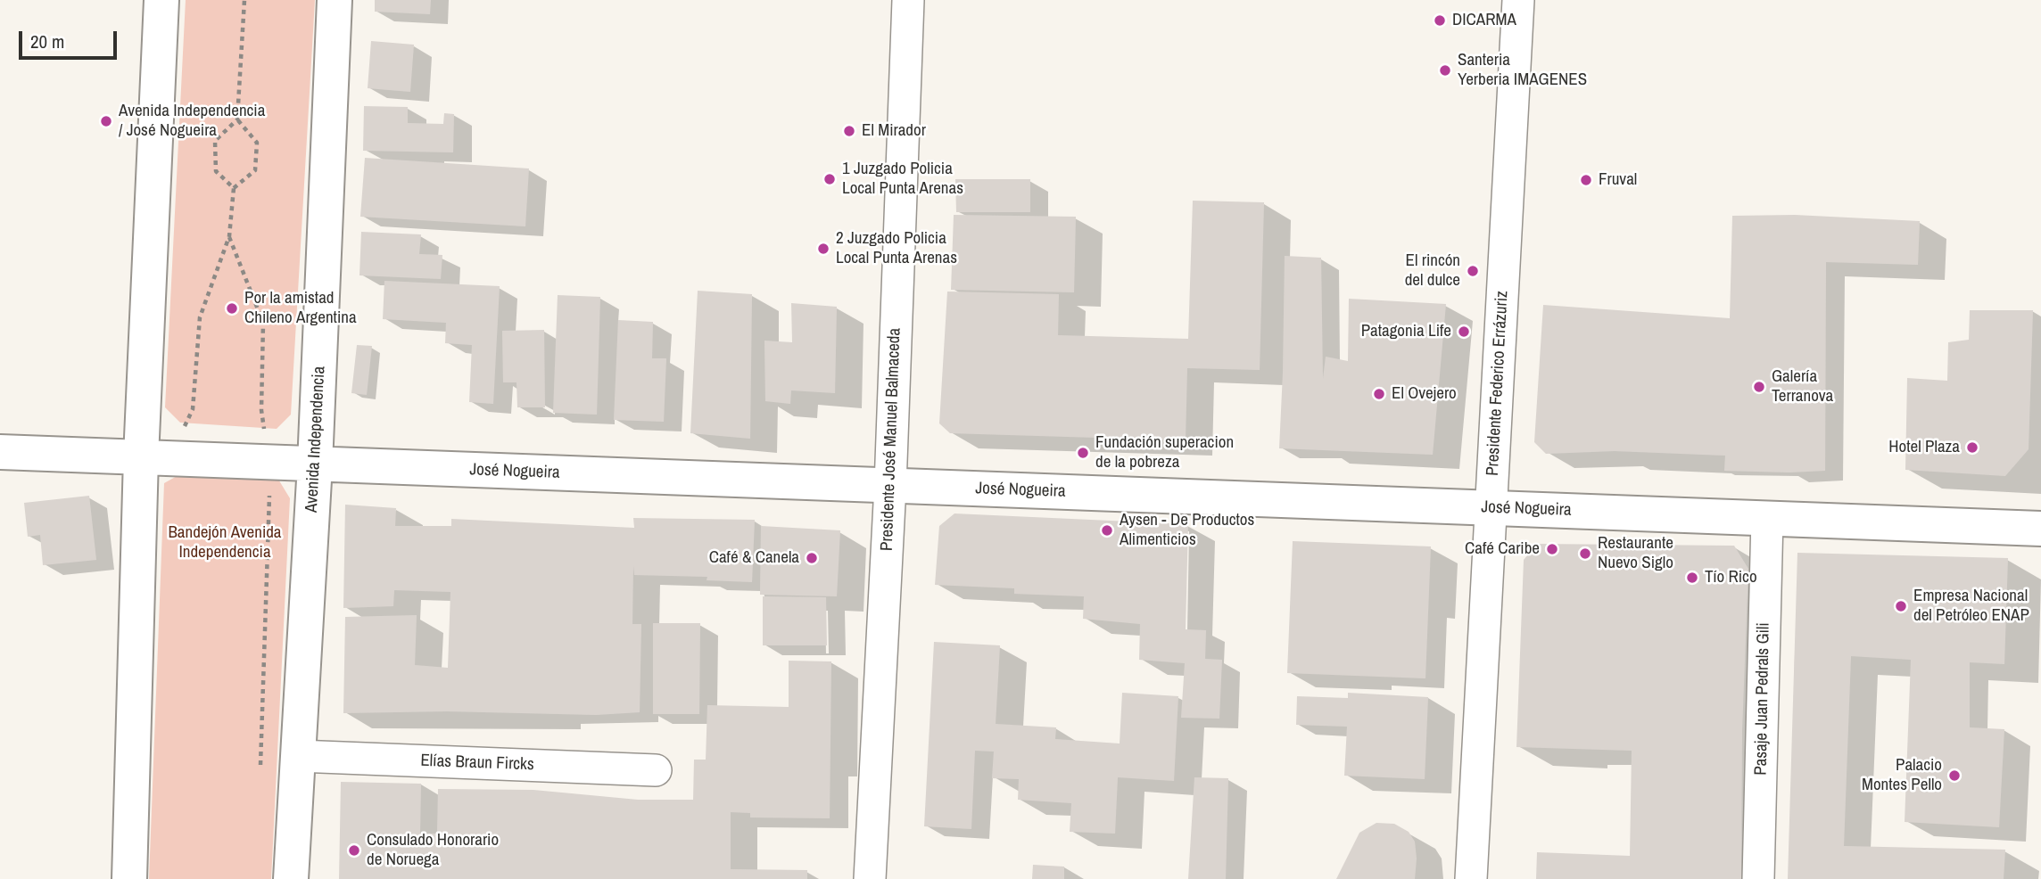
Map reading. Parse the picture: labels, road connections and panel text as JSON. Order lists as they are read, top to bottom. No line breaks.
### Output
{"streets":{"main road":["Avenida Independencia","José Nogueira"],"street":["Presidente Federico Errázuriz","Presidente José Manuel Balmaceda","Pasaje Juan Pedrals Gili","Elías Braun Fircks"]},"crossings":[["Presidente Federico Errázuriz","José Nogueira"],["Avenida Independencia","José Nogueira"],["Avenida Independencia","Elías Braun Fircks"],["Presidente José Manuel Balmaceda","José Nogueira"],["José Nogueira","Pasaje Juan Pedrals Gili"]],"parks":["Bandejón Avenida Independencia"],"places":["DICARMA","Santeria Yerberia IMAGENES","Avenida Independencia / José Nogueira","El Mirador","1 Juzgado Policia Local Punta Arenas","Fruval","2 Juzgado Policia Local Punta Arenas","El rincón del dulce","Por la amistad Chileno Argentina","Patagonia Life","Galería Terranova","El Ovejero","Hotel Plaza","Fundación superacion de la pobreza","Aysen - De Productos Alimenticios","Café Caribe","Restaurante Nuevo Siglo","Café & Canela","Tío Rico","Empresa Nacional del Petróleo ENAP","Palacio Montes Pello","Consulado Honorario de Noruega"],"scale_bar":"20 m"}
